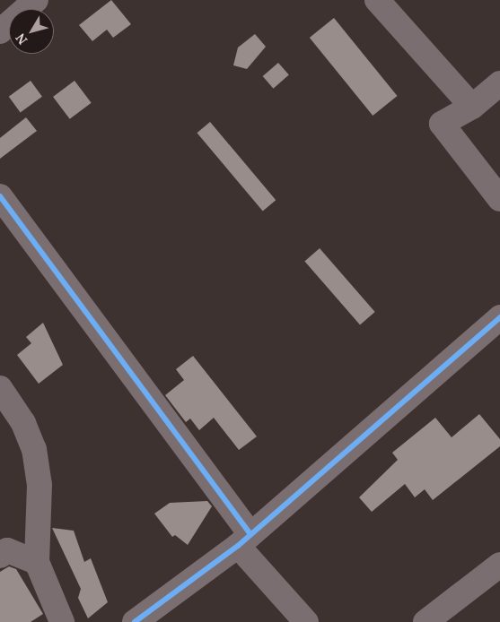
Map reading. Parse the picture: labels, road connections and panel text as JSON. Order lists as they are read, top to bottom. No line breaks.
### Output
{"north":"bottom left"}
